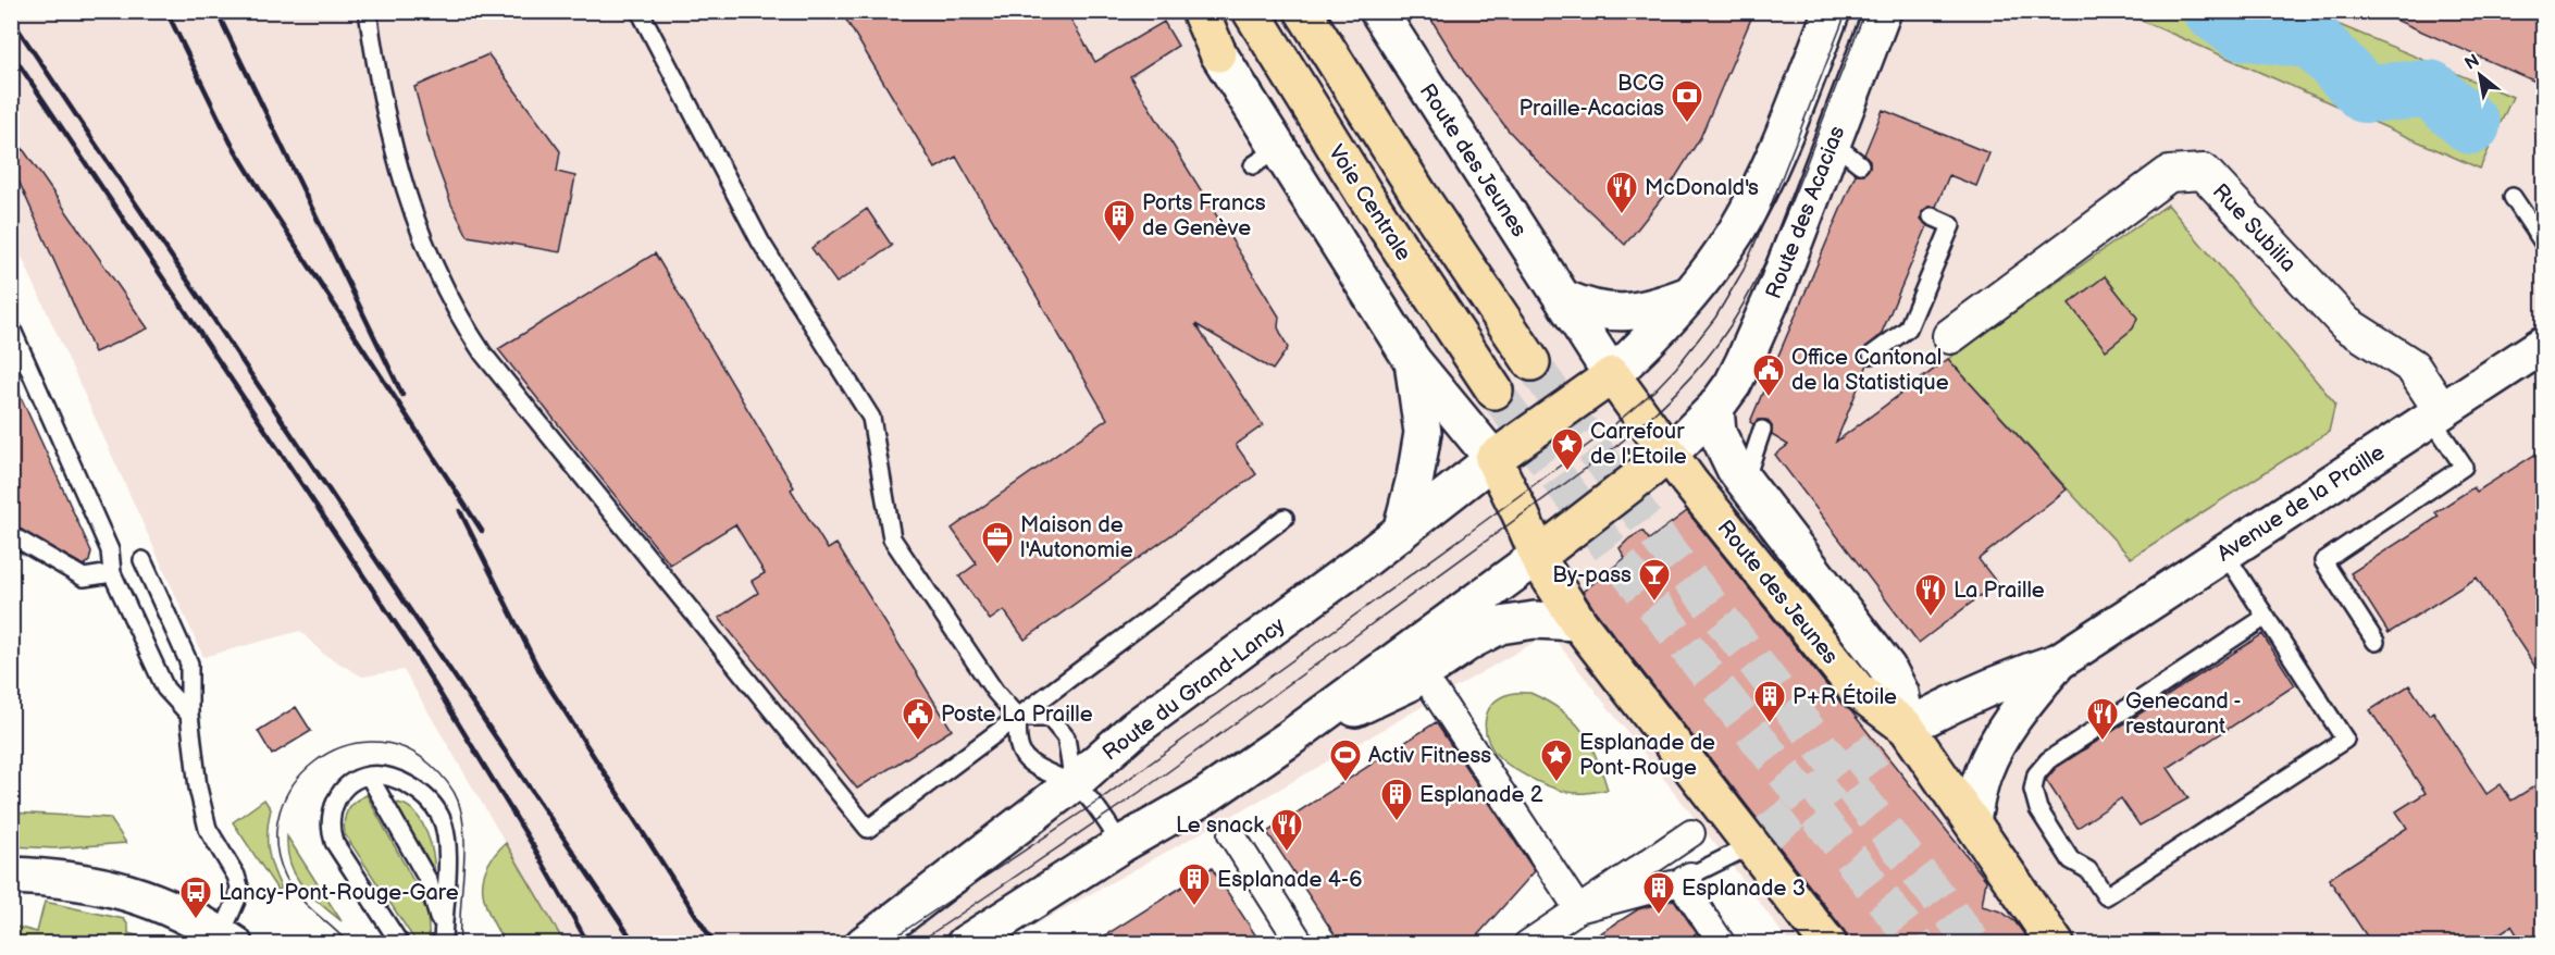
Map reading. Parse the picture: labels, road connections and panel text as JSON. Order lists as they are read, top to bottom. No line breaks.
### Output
{"streets":{"main road":["Route des Jeunes","Voie Centrale","Route des Acacias","Avenue de la Praille","Route du Grand-Lancy"],"street":["Rue Subilia"]},"crossings":[["Route des Jeunes","Avenue de la Praille"],["Rue Subilia","Avenue de la Praille"]],"places":{"bank":["BCG Praille-Acacias"],"restaurant":["McDonald's","La Praille","Genecand - restaurant","Le snack"],"building":["Ports Francs de Genève","P+R Étoile","Esplanade 2","Esplanade 4-6","Esplanade 3"],"public building":["Office Cantonal de la Statistique","Poste La Praille"],"place":["Carrefour de l'Etoile","Esplanade de Pont-Rouge"],"office":["Maison de l'Autonomie"],"bar":["By-pass"],"sports":["Activ Fitness"],"bus stop":["Lancy-Pont-Rouge-Gare"]},"north":"top left"}
